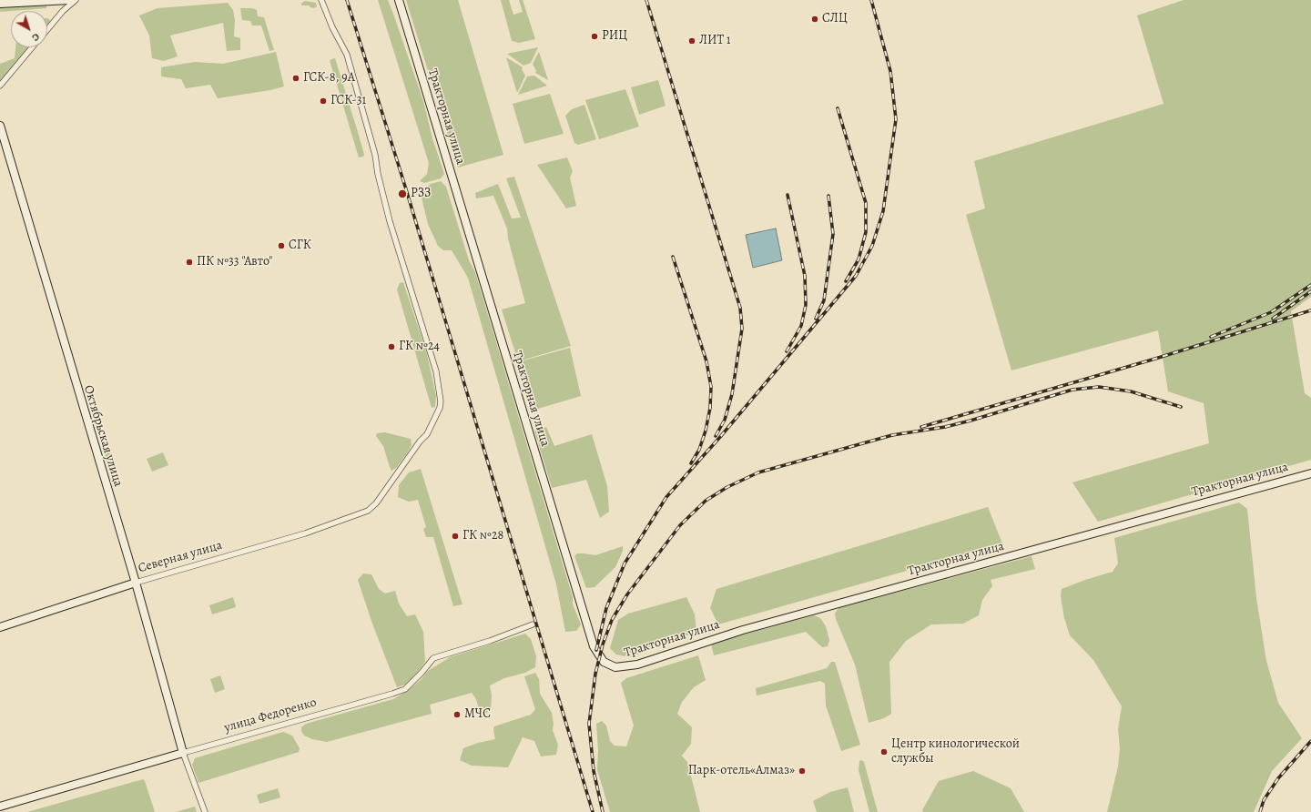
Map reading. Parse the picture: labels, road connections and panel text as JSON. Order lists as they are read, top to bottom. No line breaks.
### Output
{"streets":{"main road":["Тракторная улица","Октябрьская улица","Северная улица","улица Федоренко"]},"crossings":[["Октябрьская улица","Северная улица"],["Октябрьская улица","улица Федоренко"]],"places":["СЛЦ","РИЦ","ЛИТ 1","ГСК-8, 9А","ГСК-31","РЗЗ","СГК","ПК №33 \"Авто\"","ГК №24","ГК №28","МЧС","Центр кинологической службы","Парк-отель«Алмаз»"],"north":"bottom right"}
